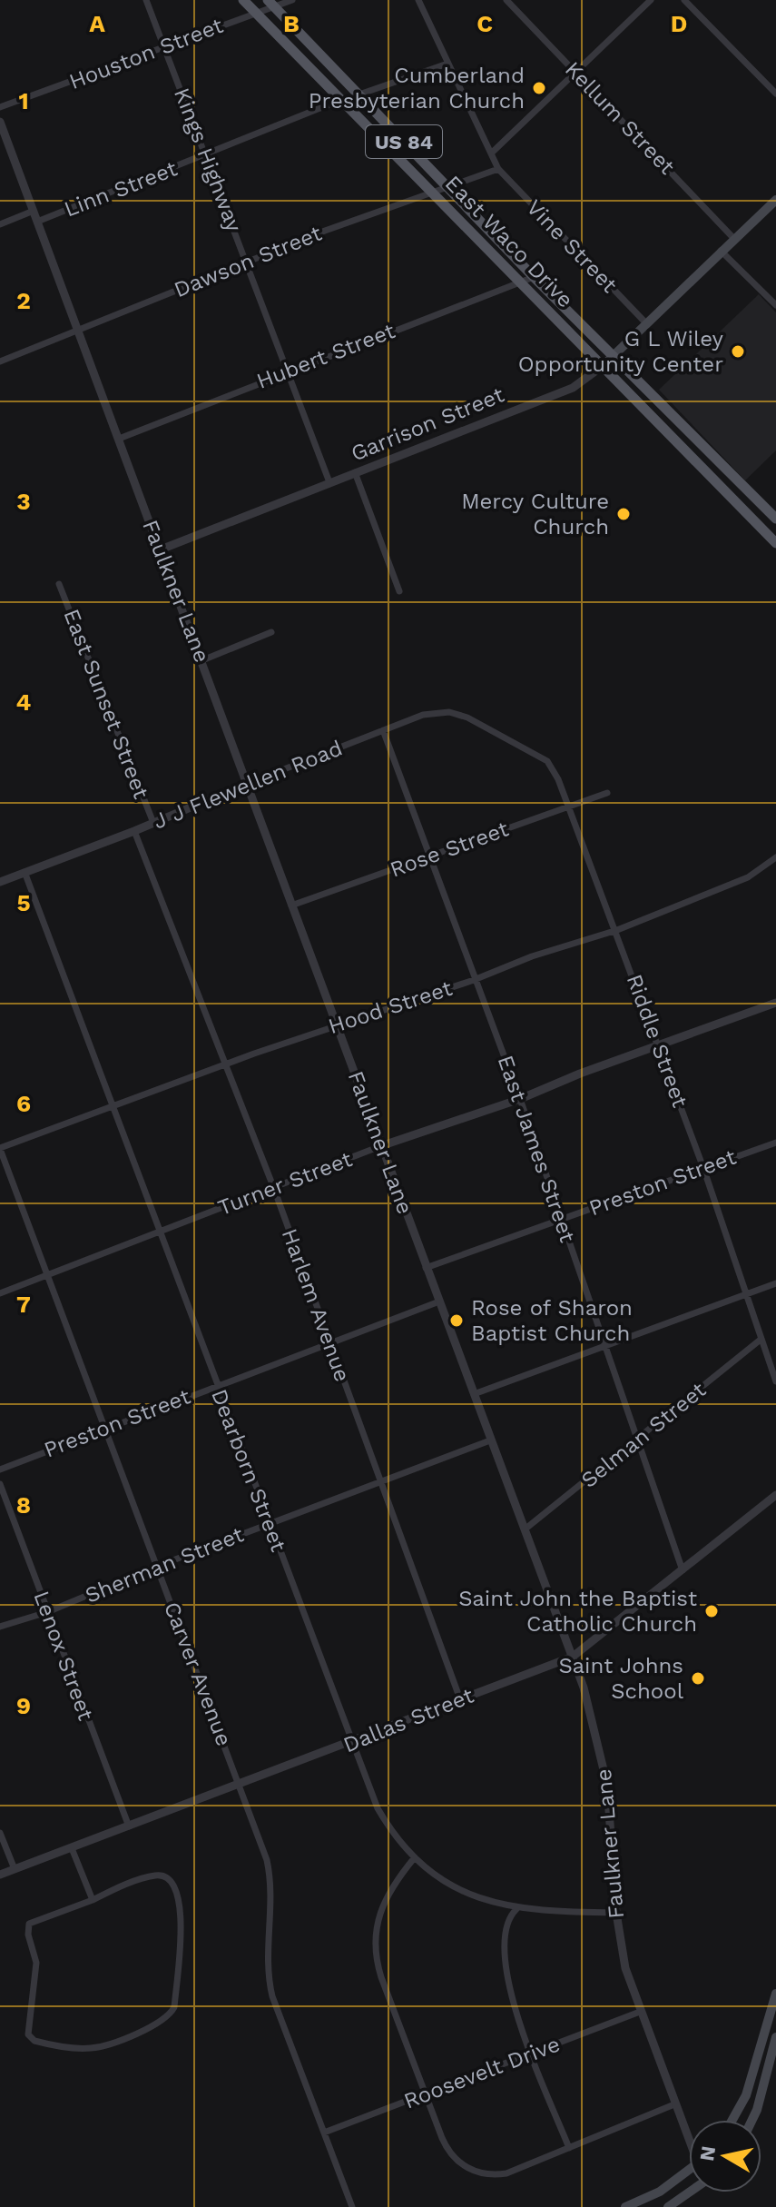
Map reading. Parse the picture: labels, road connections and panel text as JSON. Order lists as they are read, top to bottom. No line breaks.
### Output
{"streets":{"main road":["US 84","East Waco Drive","Garrison Street"],"street":["Houston Street","Kellum Street","Kings Highway","Linn Street","Vine Street","Dawson Street","Hubert Street","Faulkner Lane","East Sunset Street","J J Flewellen Road","Rose Street","Hood Street","Riddle Street","East James Street","Preston Street","Turner Street","Harlem Avenue","Selman Street","Dearborn Street","Sherman Street","Lenox Street","Carver Avenue","Dallas Street","Roosevelt Drive"]},"crossings":[["Houston Street","Kings Highway"],["Houston Street","East Waco Drive"],["Kellum Street","Garrison Street"],["Kings Highway","Linn Street"],["Kings Highway","Dawson Street"],["Kings Highway","Hubert Street"],["Kings Highway","Garrison Street"],["Linn Street","East Waco Drive"],["Linn Street","Faulkner Lane"],["East Waco Drive","Dawson Street"],["East Waco Drive","Hubert Street"],["East Waco Drive","Garrison Street"],["Vine Street","Dawson Street"],["Vine Street","Garrison Street"],["Dawson Street","Faulkner Lane"],["Hubert Street","Faulkner Lane"],["Garrison Street","Faulkner Lane"],["Faulkner Lane","J J Flewellen Road"],["Faulkner Lane","Rose Street"],["Faulkner Lane","Hood Street"],["Faulkner Lane","Preston Street"],["Faulkner Lane","Turner Street"],["Faulkner Lane","Selman Street"],["Faulkner Lane","Dearborn Street"],["Faulkner Lane","Sherman Street"],["Faulkner Lane","Dallas Street"],["Faulkner Lane","Roosevelt Drive"],["East Sunset Street","J J Flewellen Road"],["J J Flewellen Road","Riddle Street"],["J J Flewellen Road","East James Street"],["J J Flewellen Road","Harlem Avenue"],["J J Flewellen Road","Dearborn Street"],["Rose Street","Riddle Street"],["Rose Street","East James Street"],["Hood Street","Riddle Street"],["Hood Street","East James Street"],["Hood Street","Harlem Avenue"],["Hood Street","Dearborn Street"],["Hood Street","Carver Avenue"],["Riddle Street","Preston Street"],["Riddle Street","Turner Street"],["Riddle Street","Selman Street"],["East James Street","Preston Street"],["East James Street","Turner Street"],["East James Street","Selman Street"],["East James Street","Dallas Street"],["Preston Street","Harlem Avenue"],["Preston Street","Dearborn Street"],["Preston Street","Carver Avenue"],["Turner Street","Harlem Avenue"],["Turner Street","Dearborn Street"],["Turner Street","Carver Avenue"],["Harlem Avenue","Sherman Street"],["Harlem Avenue","Dallas Street"],["Dearborn Street","Sherman Street"],["Dearborn Street","Dallas Street"],["Sherman Street","Lenox Street"],["Sherman Street","Carver Avenue"],["Lenox Street","Dallas Street"],["Carver Avenue","Dallas Street"],["Carver Avenue","Roosevelt Drive"]],"places":["Cumberland Presbyterian Church","G L Wiley Opportunity Center","Mercy Culture Church","Rose of Sharon Baptist Church","Saint John the Baptist Catholic Church","Saint Johns School"],"north":"left","grid":{"columns":["A","B","C","D"],"rows":["1","2","3","4","5","6","7","8","9"]}}
